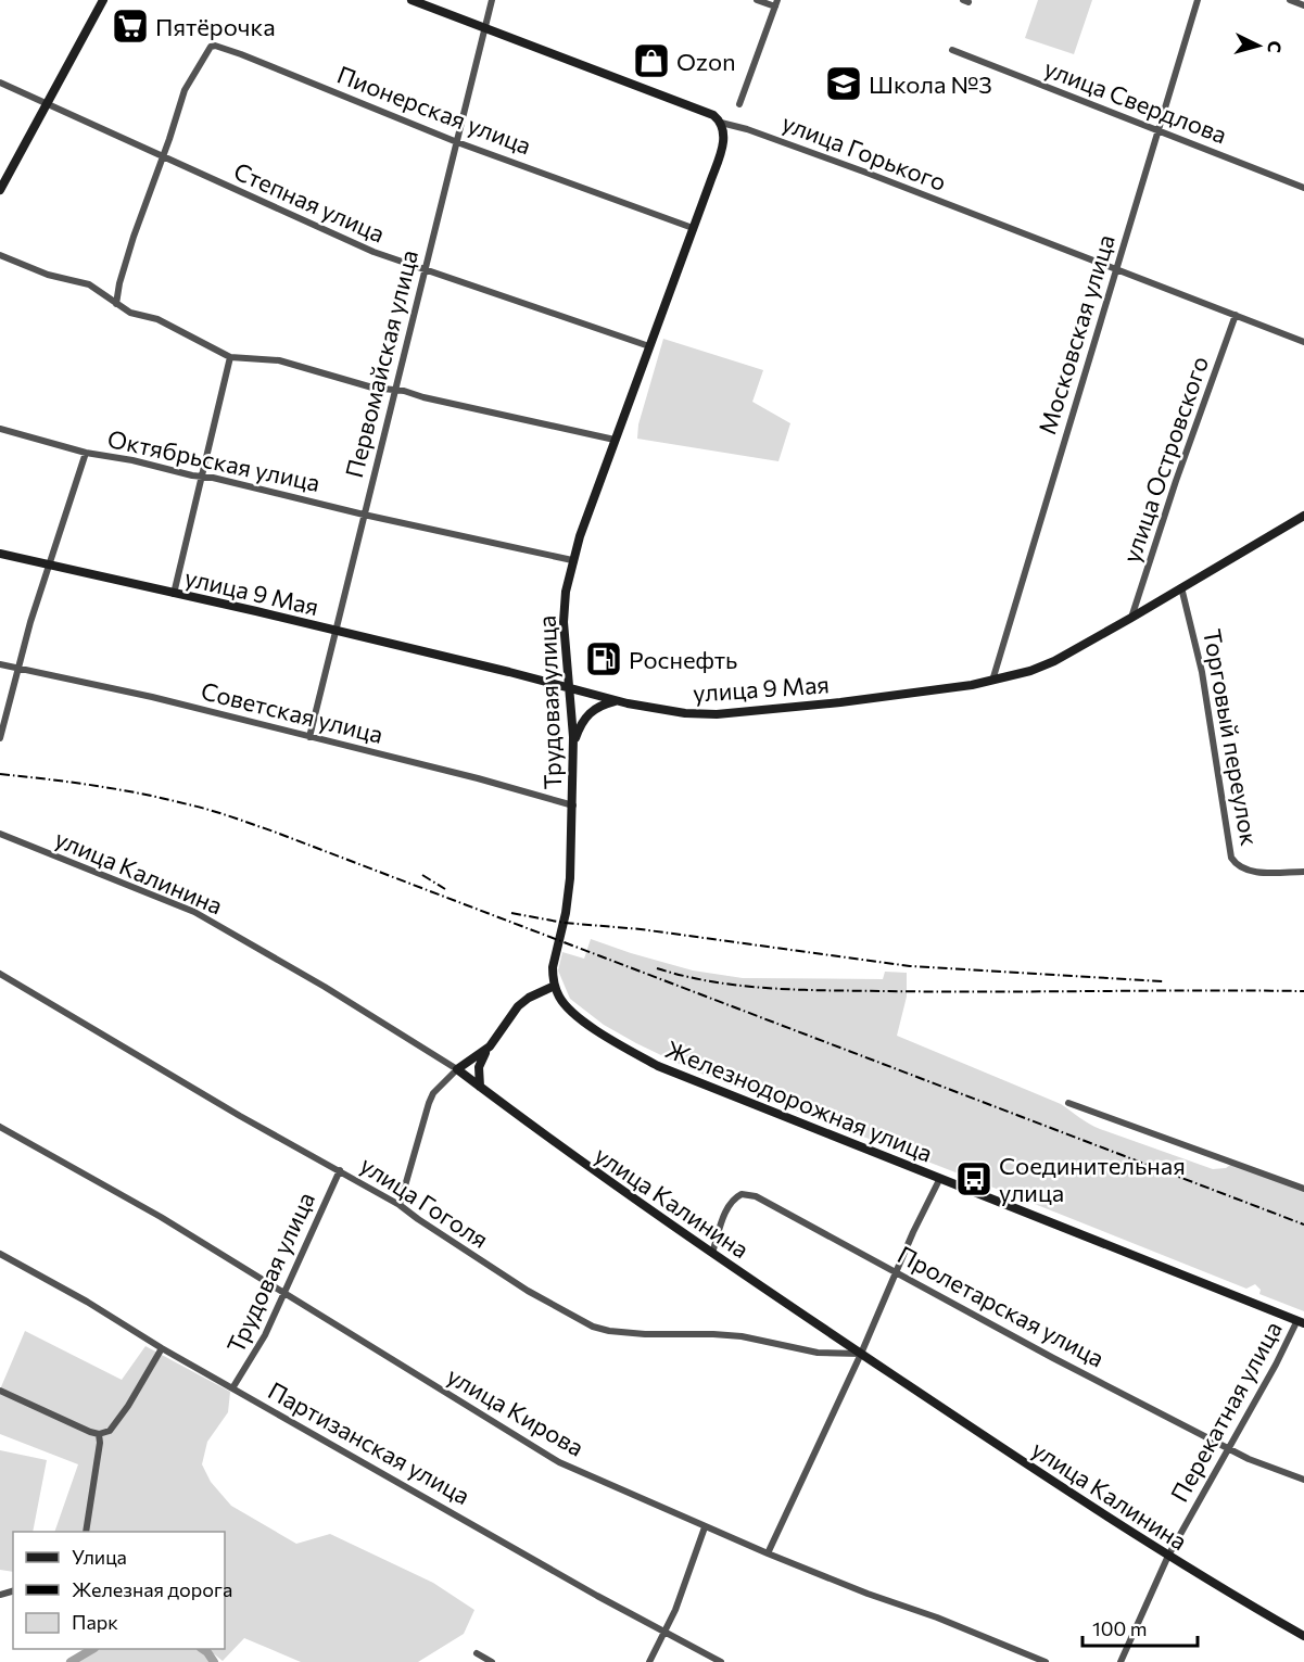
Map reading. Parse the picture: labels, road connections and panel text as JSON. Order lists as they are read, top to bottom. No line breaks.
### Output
{"streets":{"street":["улица Свердлова","Пионерская улица","улица Горького","Степная улица","Московская улица","Первомайская улица","улица Островского","Октябрьская улица","улица 9 Мая","Трудовая улица","Советская улица","Торговый переулок","улица Калинина","Железнодорожная улица","улица Гоголя","Пролетарская улица","улица Кирова","Перекатная улица","Партизанская улица"]},"crossings":[["улица Свердлова","Московская улица"],["Пионерская улица","Степная улица"],["Пионерская улица","Первомайская улица"],["Пионерская улица","Трудовая улица"],["улица Горького","Московская улица"],["улица Горького","Первомайская улица"],["улица Горького","улица Островского"],["улица Горького","Трудовая улица"],["Степная улица","Первомайская улица"],["Степная улица","Трудовая улица"],["Московская улица","улица 9 Мая"],["Первомайская улица","Октябрьская улица"],["Первомайская улица","улица 9 Мая"],["Первомайская улица","Советская улица"],["улица Островского","улица 9 Мая"],["Октябрьская улица","Трудовая улица"],["улица 9 Мая","Трудовая улица"],["улица 9 Мая","Торговый переулок"],["Трудовая улица","Советская улица"],["Трудовая улица","Железнодорожная улица"],["Трудовая улица","улица Гоголя"],["Трудовая улица","улица Кирова"],["Трудовая улица","Партизанская улица"],["улица Калинина","улица Гоголя"],["улица Калинина","Пролетарская улица"],["улица Калинина","Перекатная улица"],["Железнодорожная улица","Перекатная улица"],["Пролетарская улица","Перекатная улица"]],"places":{"supermarket":["Пятёрочка"],"shop":["Ozon"],"school or university":["Школа №3"],"fuel station":["Роснефть"],"bus stop":["Соединительная улица"]},"legend":["Улица","Железная дорога","Парк"],"scale_bar":"100 m","north":"right"}
